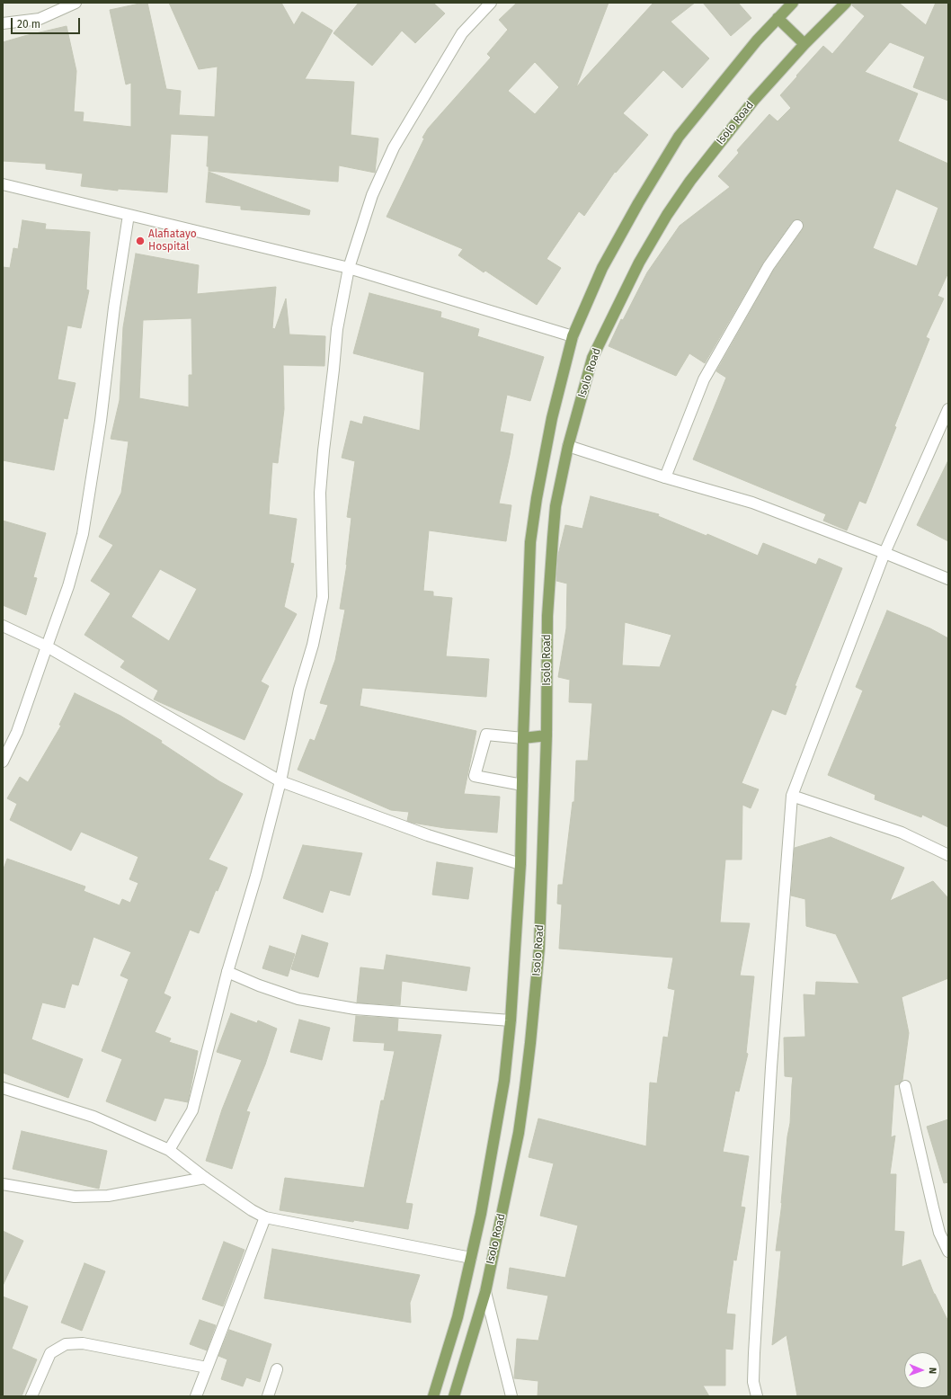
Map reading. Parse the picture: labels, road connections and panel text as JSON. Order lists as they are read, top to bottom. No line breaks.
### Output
{"streets":{"main road":["Isolo Road"]},"places":["Alafiatayo Hospital"],"scale_bar":"20 m","north":"right"}
